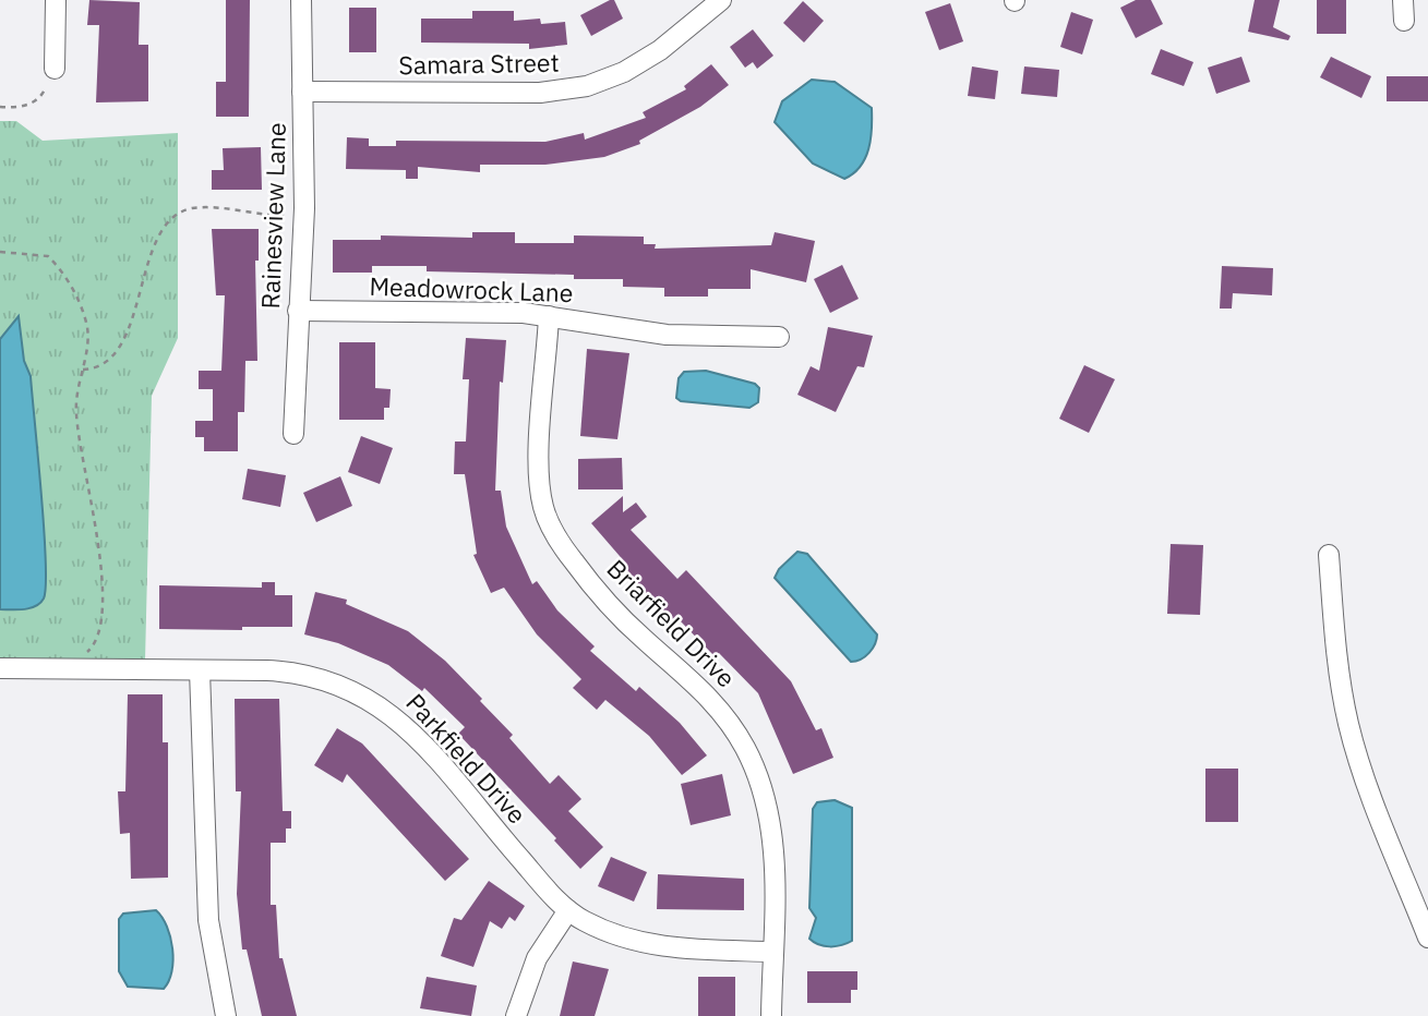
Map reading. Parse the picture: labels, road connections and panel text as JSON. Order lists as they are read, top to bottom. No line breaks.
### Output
{"streets":{"street":["Samara Street","Rainesview Lane","Meadowrock Lane","Briarfield Drive","Parkfield Drive"]},"crossings":[["Samara Street","Rainesview Lane"],["Rainesview Lane","Meadowrock Lane"],["Meadowrock Lane","Briarfield Drive"],["Briarfield Drive","Parkfield Drive"]]}
